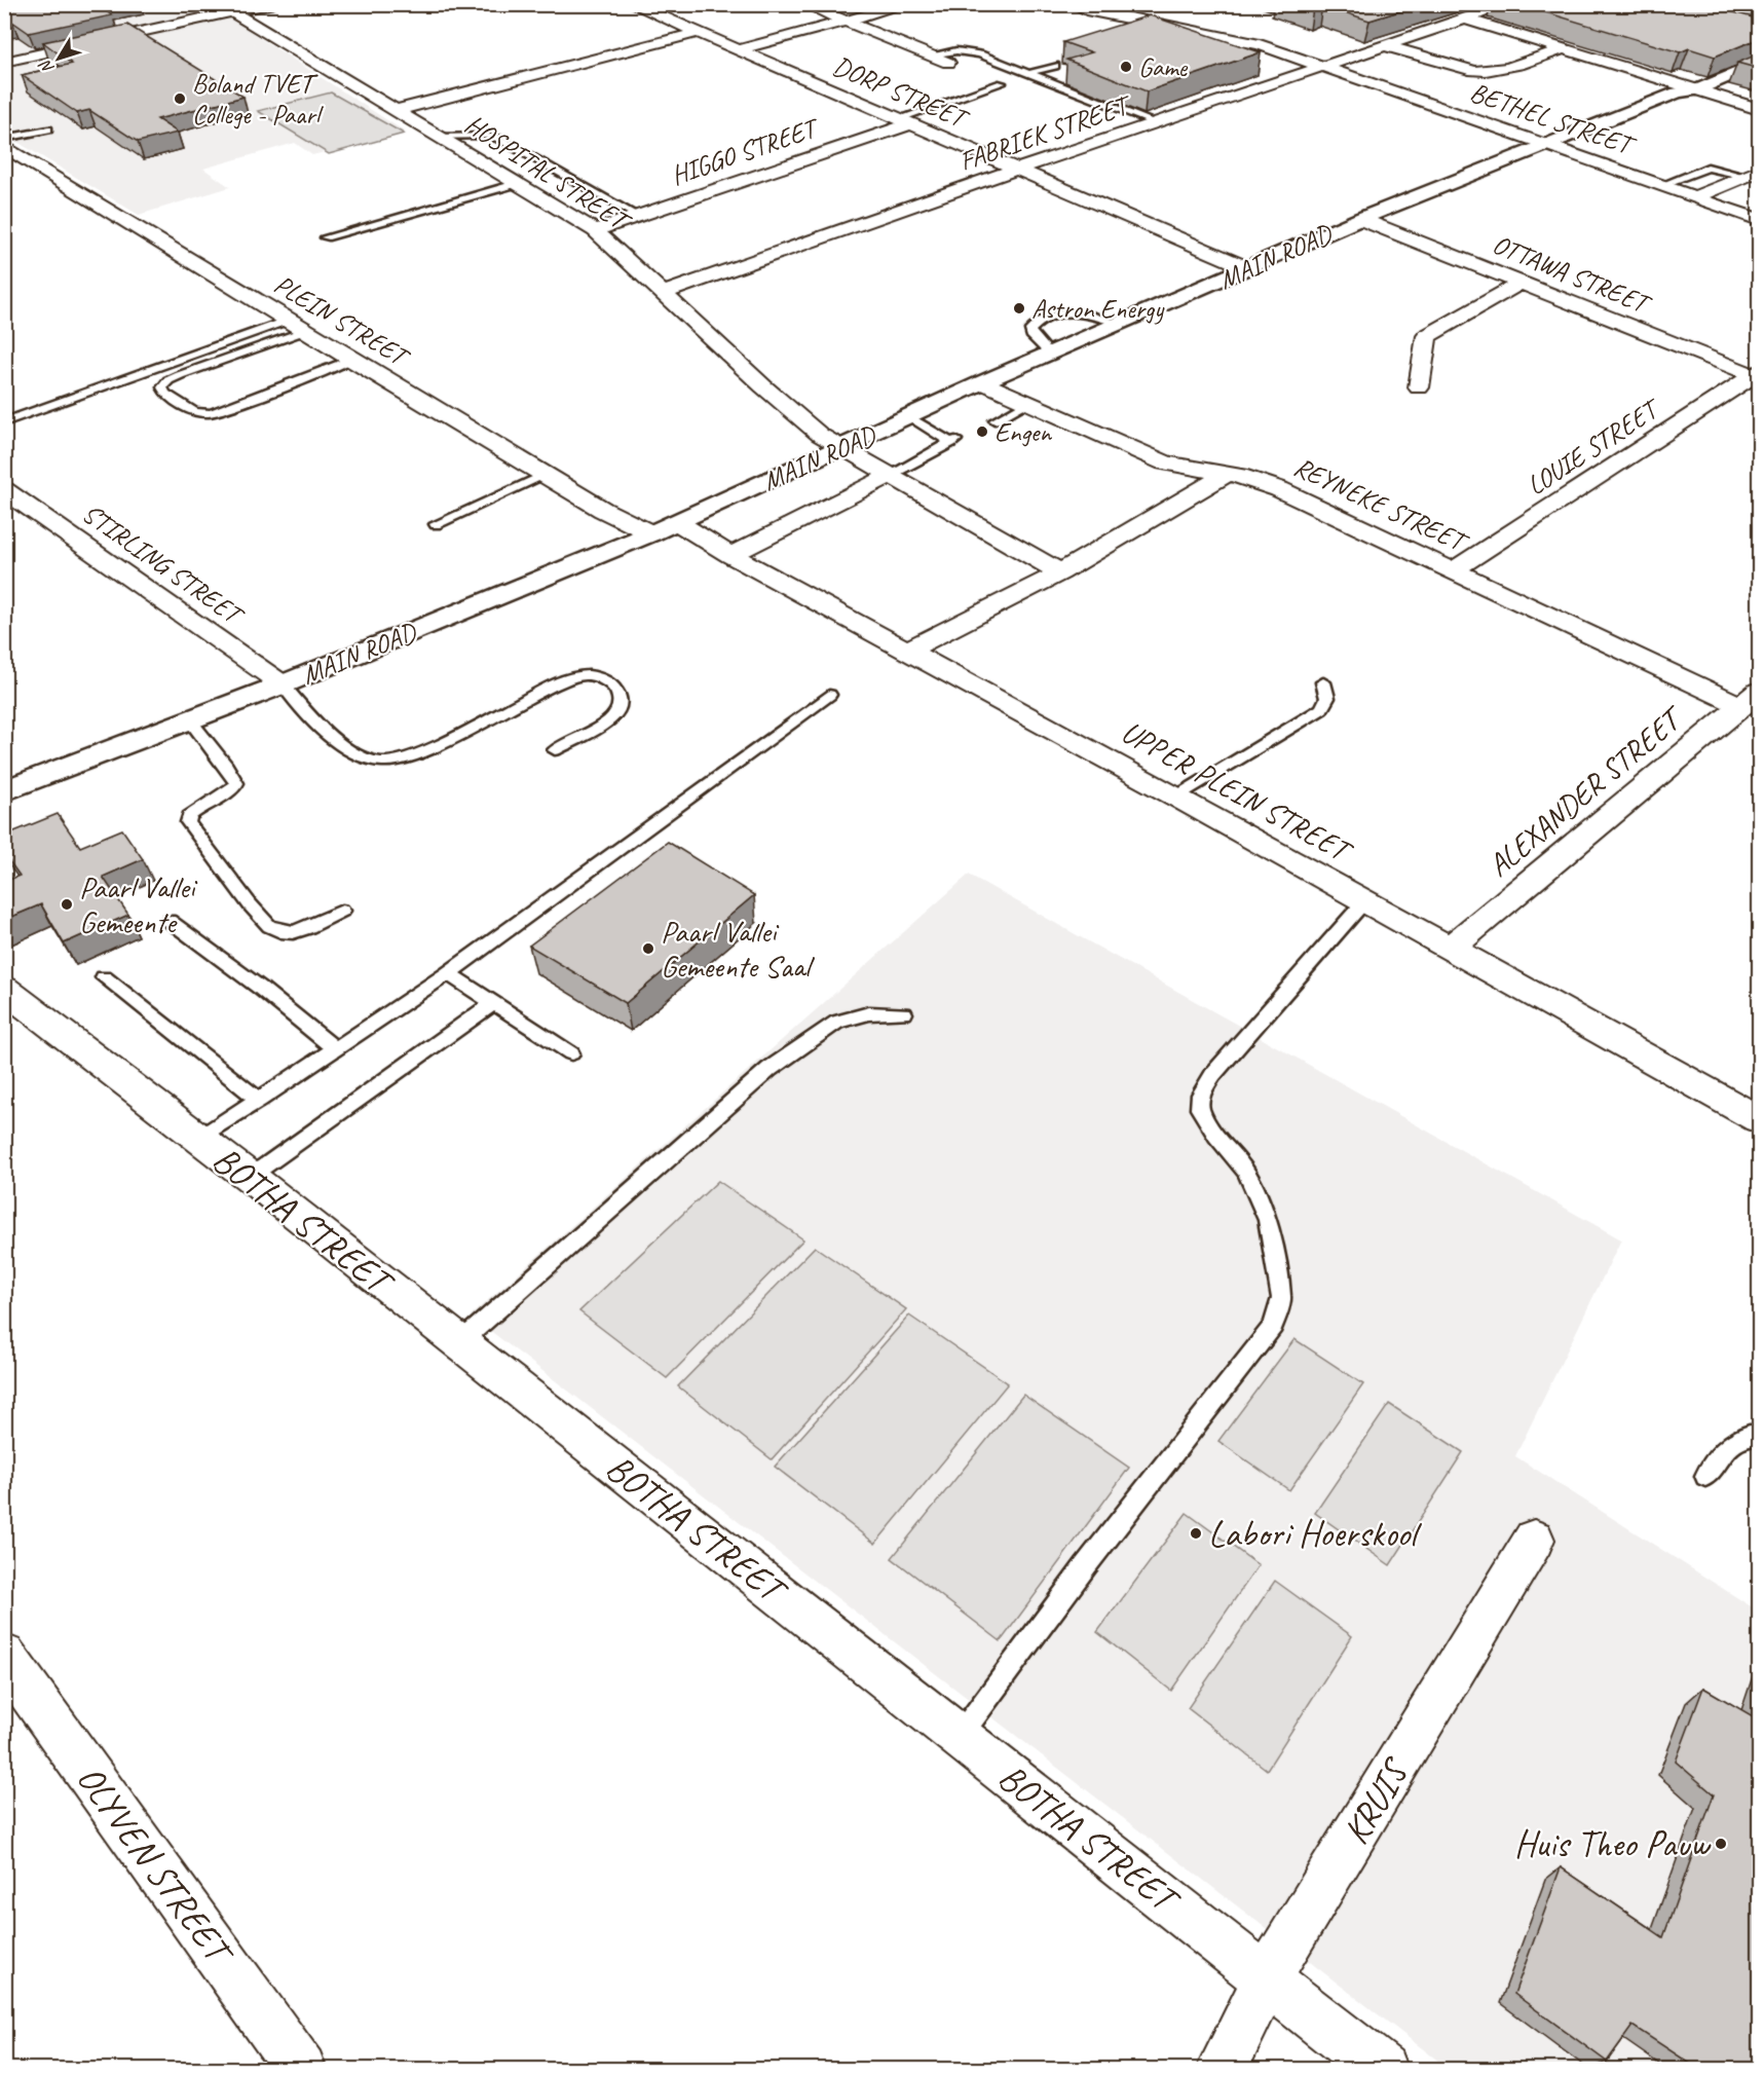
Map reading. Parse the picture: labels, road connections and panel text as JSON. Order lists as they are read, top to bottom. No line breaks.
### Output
{"streets":{"main road":["MAIN ROAD"],"street":["DORP STREET","BETHEL STREET","FABRIEK STREET","HIGGO STREET","HOSPITAL STREET","OTTAWA STREET","PLEIN STREET","LOUIE STREET","REYNEKE STREET","STIRLING STREET","UPPER PLEIN STREET","ALEXANDER STREET","BOTHA STREET","KRUIS","OLYVEN STREET"]},"crossings":[["DORP STREET","FABRIEK STREET"],["DORP STREET","HIGGO STREET"],["DORP STREET","MAIN ROAD"],["BETHEL STREET","FABRIEK STREET"],["BETHEL STREET","MAIN ROAD"],["FABRIEK STREET","HOSPITAL STREET"],["HIGGO STREET","HOSPITAL STREET"],["HOSPITAL STREET","MAIN ROAD"],["MAIN ROAD","OTTAWA STREET"],["MAIN ROAD","PLEIN STREET"],["MAIN ROAD","REYNEKE STREET"],["MAIN ROAD","STIRLING STREET"],["MAIN ROAD","UPPER PLEIN STREET"],["OTTAWA STREET","LOUIE STREET"],["PLEIN STREET","UPPER PLEIN STREET"],["LOUIE STREET","REYNEKE STREET"],["REYNEKE STREET","ALEXANDER STREET"],["UPPER PLEIN STREET","ALEXANDER STREET"],["BOTHA STREET","KRUIS"]],"places":["Game","Boland TVET College - Paarl","Astron Energy","Engen","Paarl Vallei Gemeente","Paarl Vallei Gemeente Saal","Labori Hoerskool","Huis Theo Pauw"],"north":"bottom left"}
